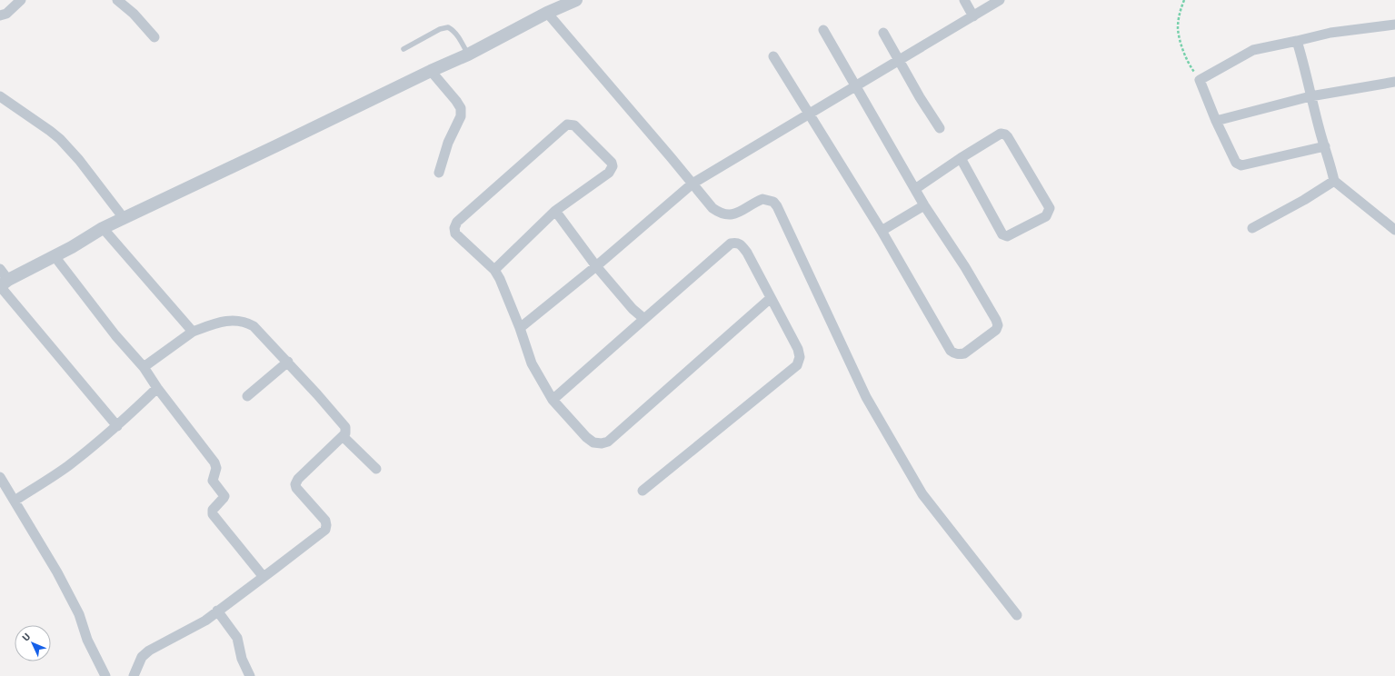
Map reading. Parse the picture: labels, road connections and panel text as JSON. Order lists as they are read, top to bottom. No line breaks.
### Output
{"north":"top left"}
